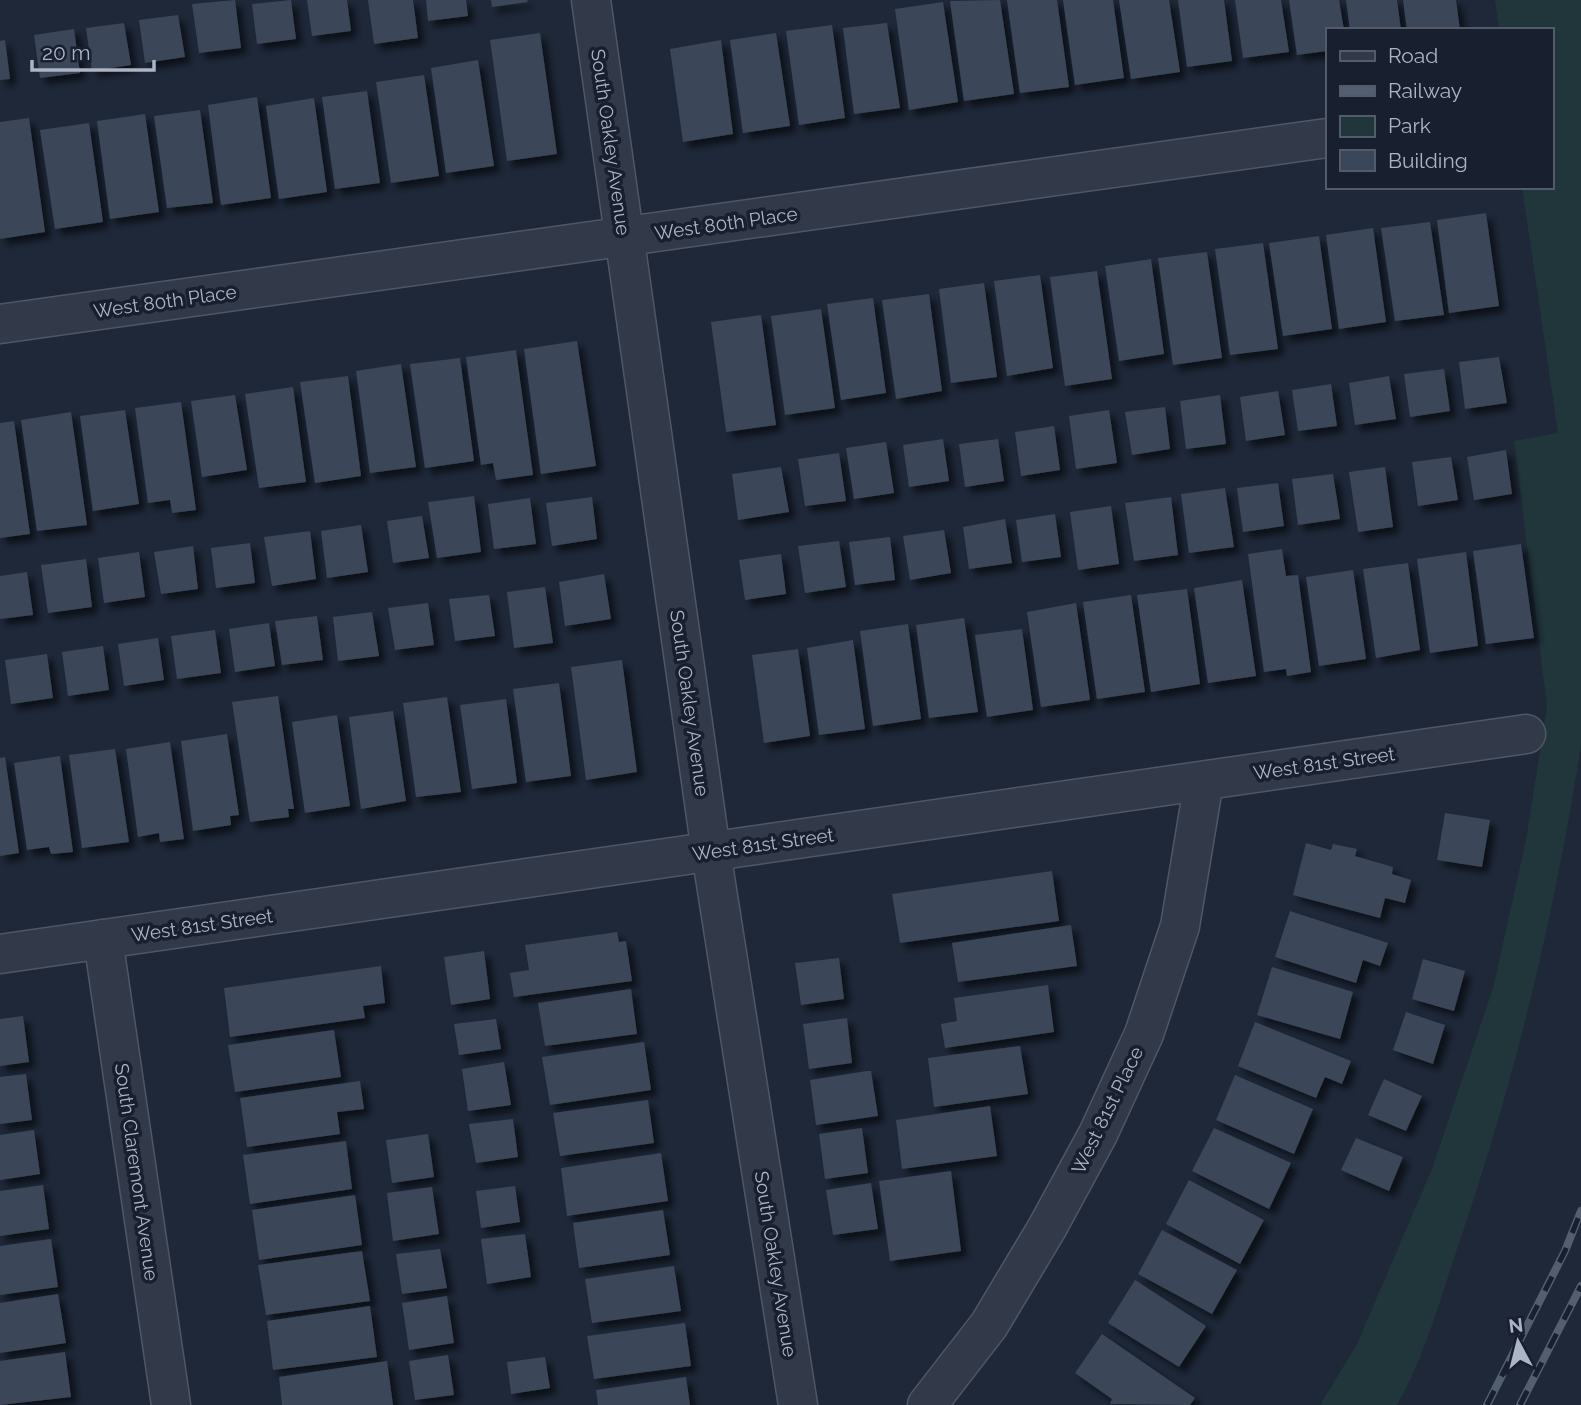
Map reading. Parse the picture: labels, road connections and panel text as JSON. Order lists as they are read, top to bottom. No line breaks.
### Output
{"streets":{"street":["South Oakley Avenue","West 80th Place","West 81st Street","West 81st Place","South Claremont Avenue"]},"crossings":[["South Oakley Avenue","West 80th Place"],["South Oakley Avenue","West 81st Street"],["West 81st Street","West 81st Place"],["West 81st Street","South Claremont Avenue"]],"legend":["Road","Railway","Park","Building"],"scale_bar":"20 m","north":"top"}
